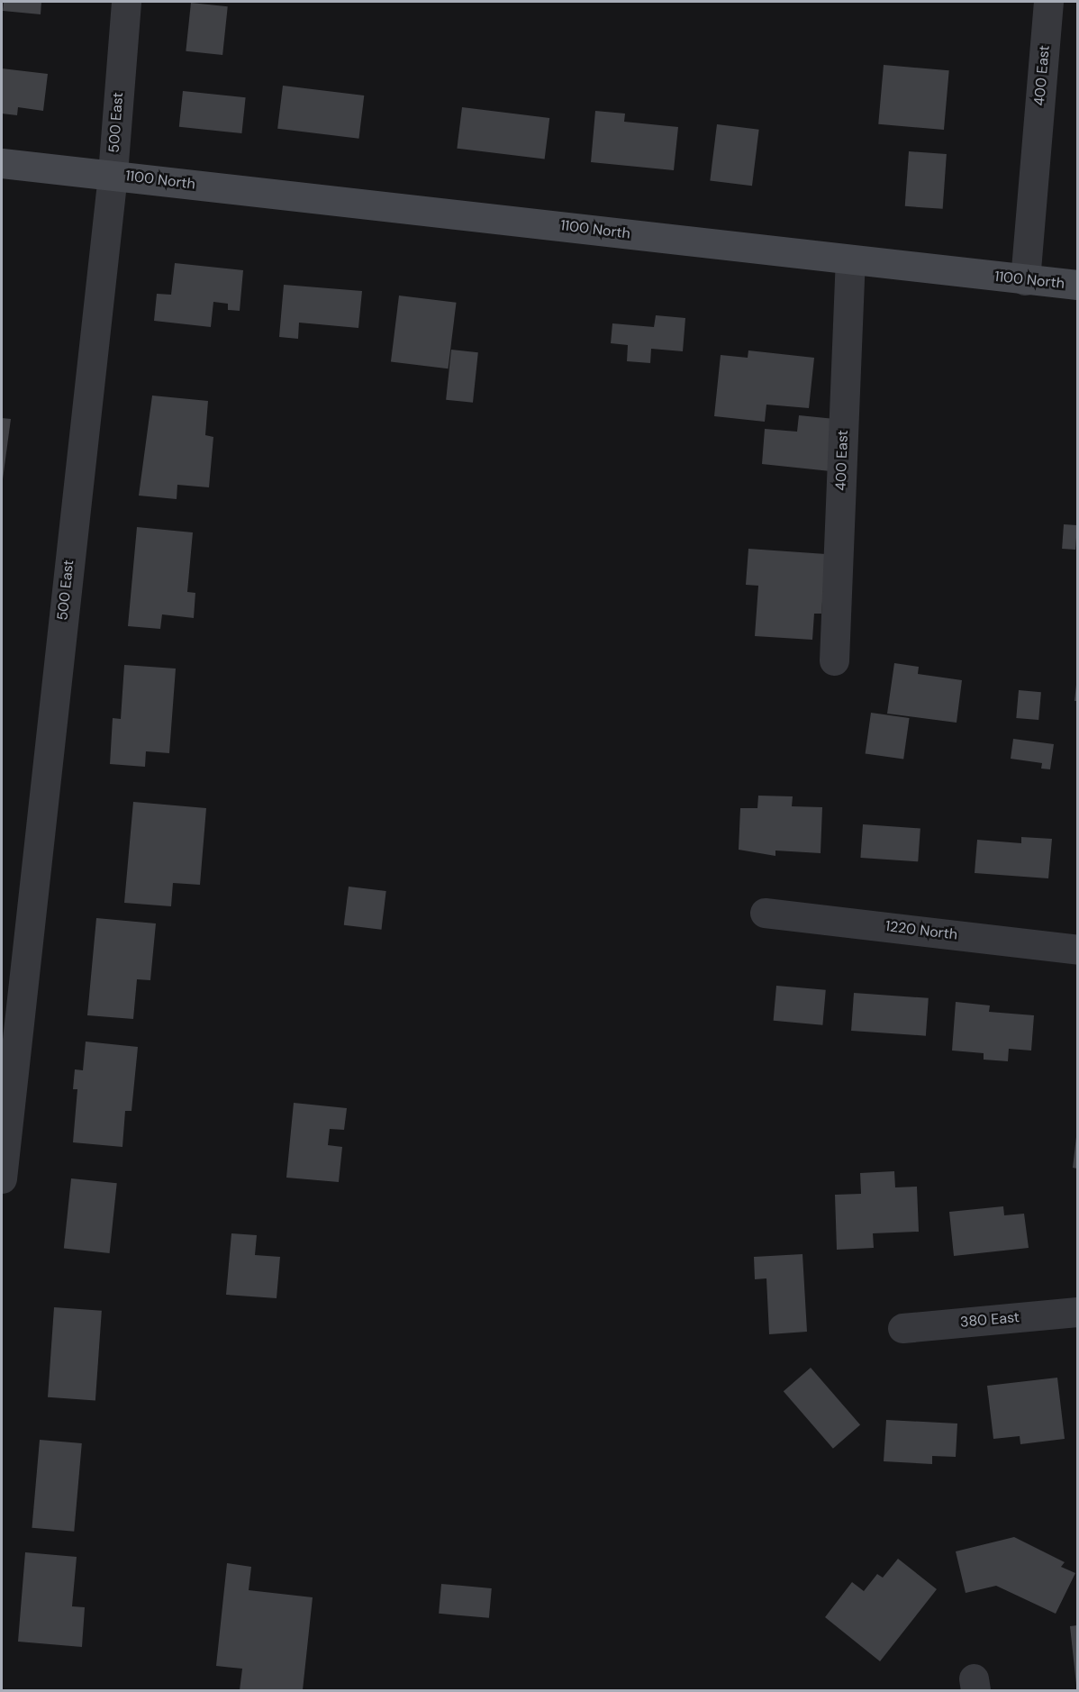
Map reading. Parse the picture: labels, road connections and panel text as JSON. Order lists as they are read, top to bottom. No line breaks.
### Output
{"streets":{"street":["400 East","500 East","1100 North","1220 North","380 East"]},"crossings":[["400 East","1100 North"],["500 East","1100 North"]]}
